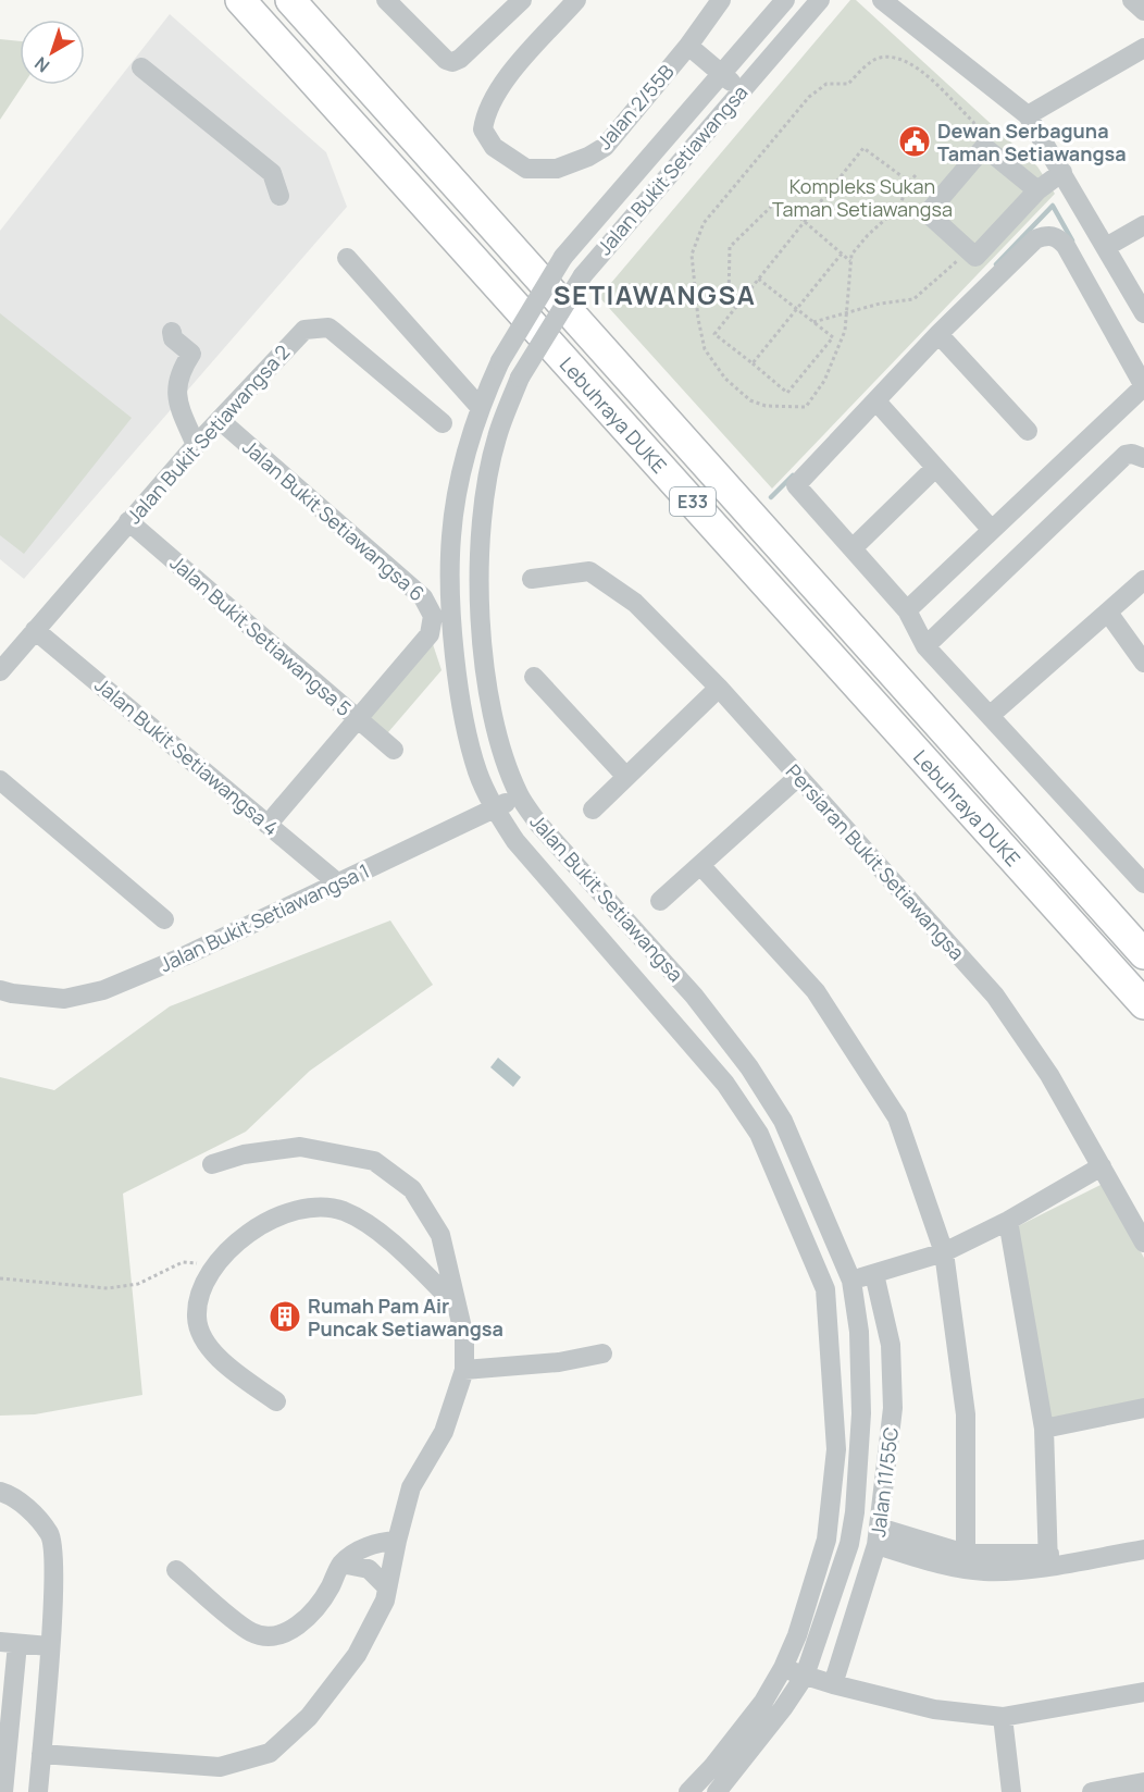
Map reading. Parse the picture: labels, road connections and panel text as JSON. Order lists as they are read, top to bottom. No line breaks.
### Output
{"streets":{"highway":["Lebuhraya DUKE","E33"],"street":["Jalan 2/55B","Jalan Bukit Setiawangsa","Jalan Bukit Setiawangsa 2","Jalan Bukit Setiawangsa 6","Jalan Bukit Setiawangsa 5","Jalan Bukit Setiawangsa 4","Persiaran Bukit Setiawangsa","Jalan Bukit Setiawangsa 1","Jalan 11/55C"]},"crossings":[["Jalan 2/55B","Jalan Bukit Setiawangsa"],["Jalan Bukit Setiawangsa","Jalan Bukit Setiawangsa 1"],["Jalan Bukit Setiawangsa 2","Jalan Bukit Setiawangsa 6"],["Jalan Bukit Setiawangsa 2","Jalan Bukit Setiawangsa 5"],["Jalan Bukit Setiawangsa 2","Jalan Bukit Setiawangsa 4"],["Jalan Bukit Setiawangsa 6","Jalan Bukit Setiawangsa 5"],["Jalan Bukit Setiawangsa 6","Jalan Bukit Setiawangsa 4"],["Jalan Bukit Setiawangsa 4","Jalan Bukit Setiawangsa 1"]],"districts":["SETIAWANGSA"],"parks":["Kompleks Sukan Taman Setiawangsa"],"places":{"public building":["Dewan Serbaguna Taman Setiawangsa"],"building":["Rumah Pam Air Puncak Setiawangsa"]},"north":"bottom left"}
